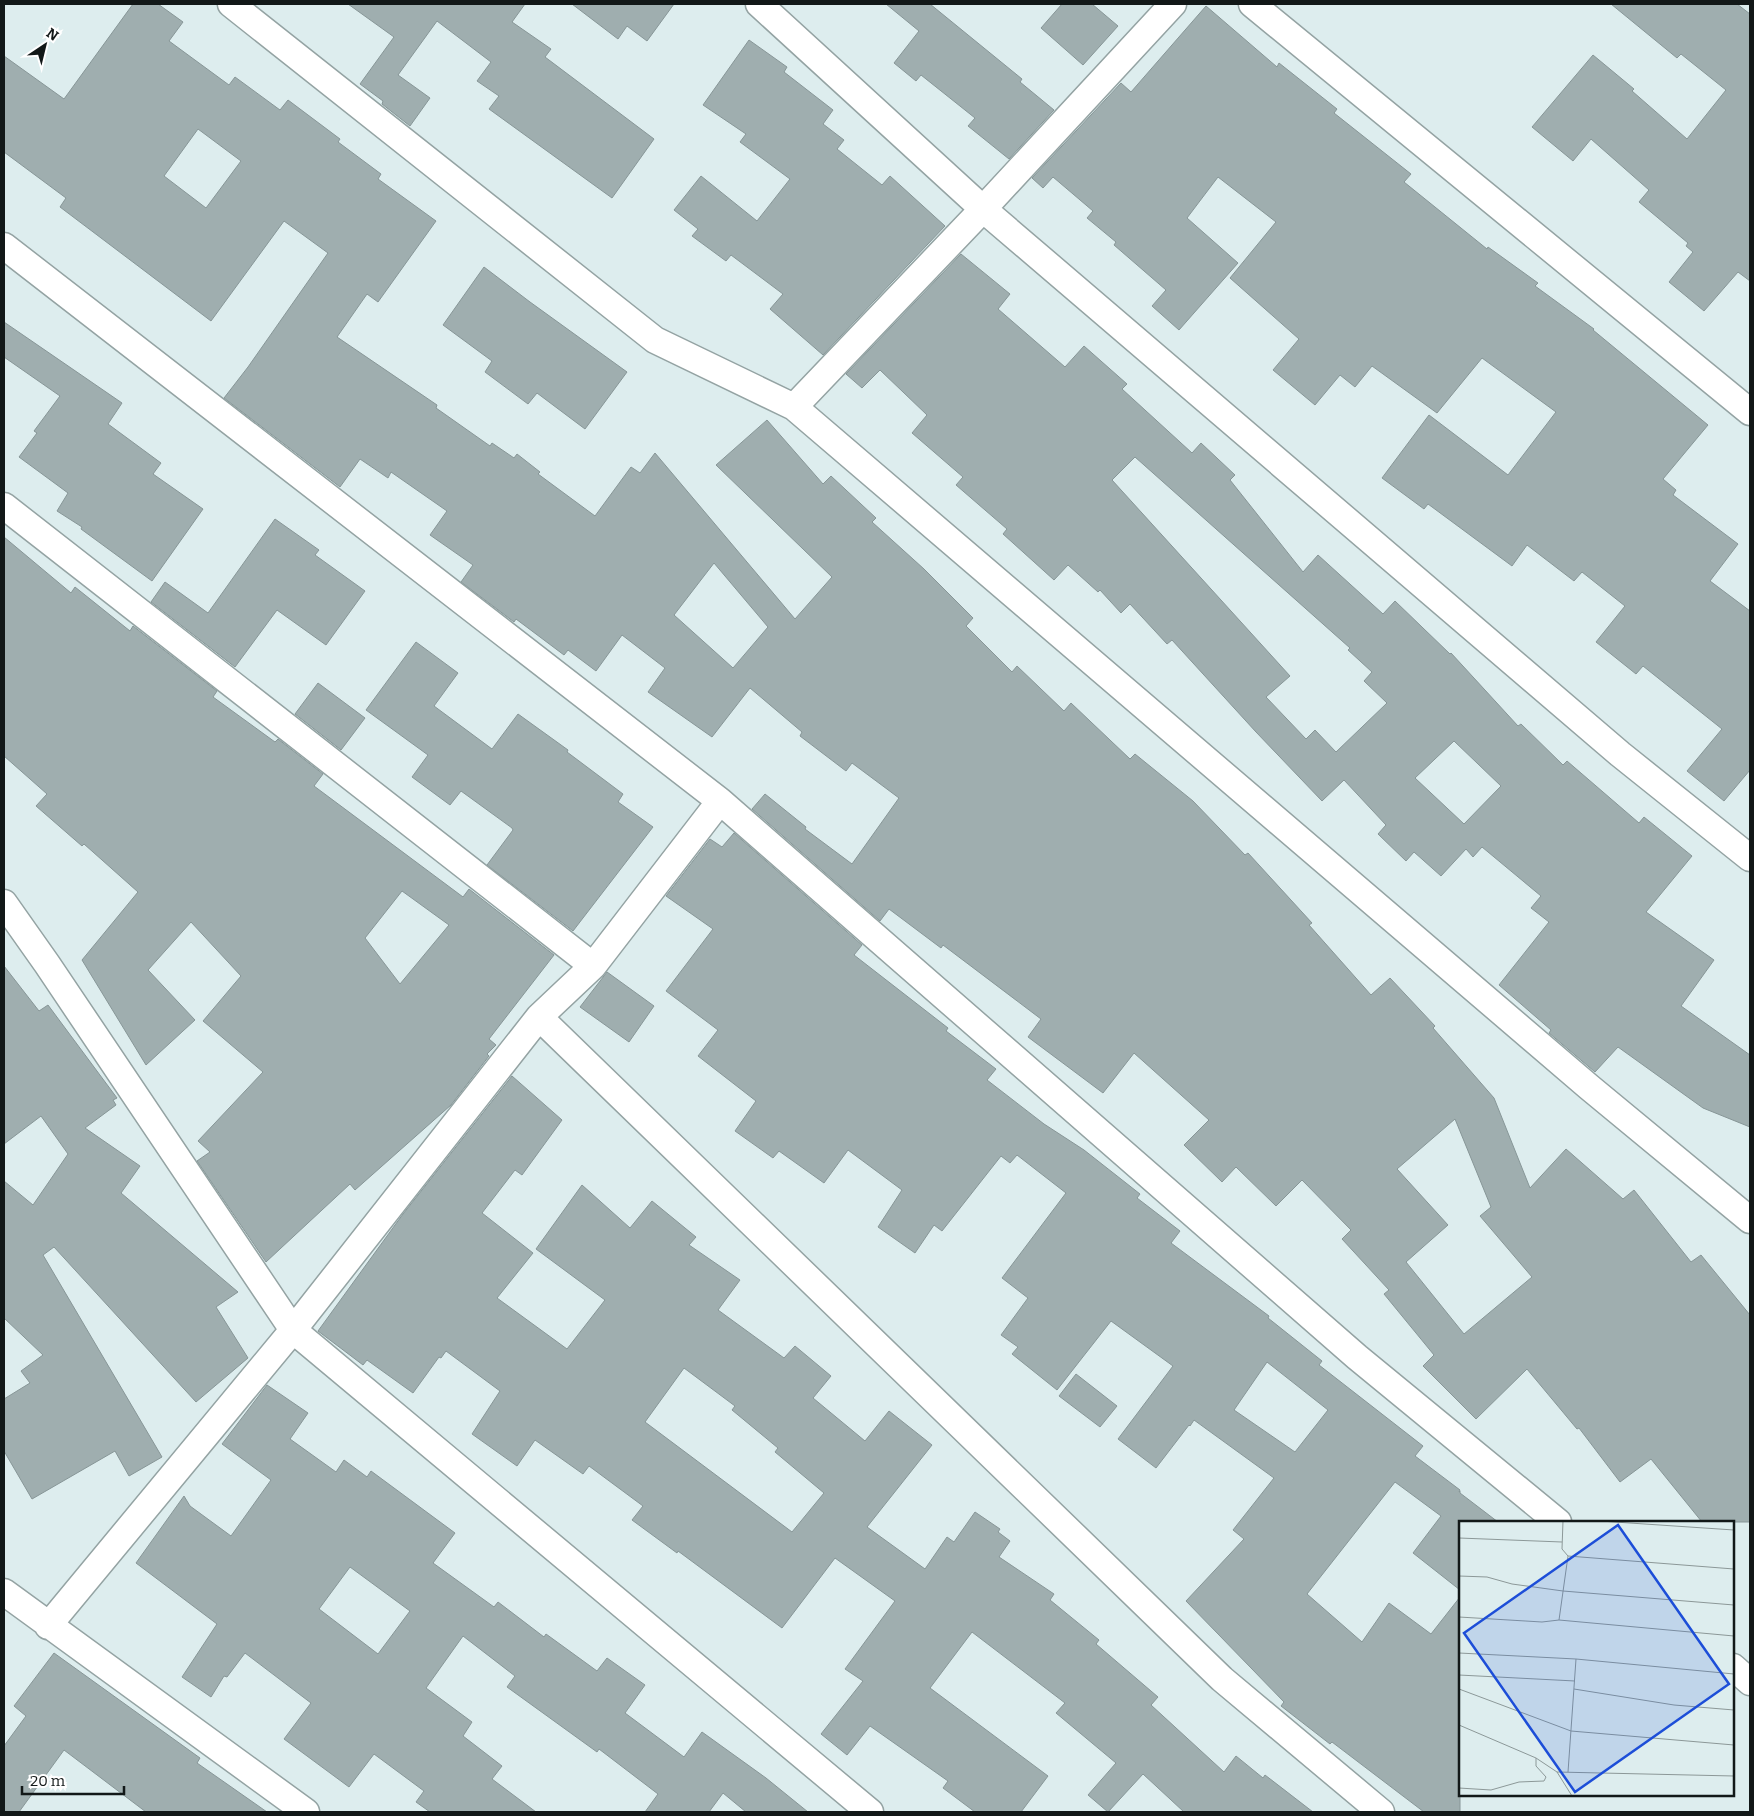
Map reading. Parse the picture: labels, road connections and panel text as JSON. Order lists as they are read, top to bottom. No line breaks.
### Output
{"scale_bar":"20 m","north":"top right"}
